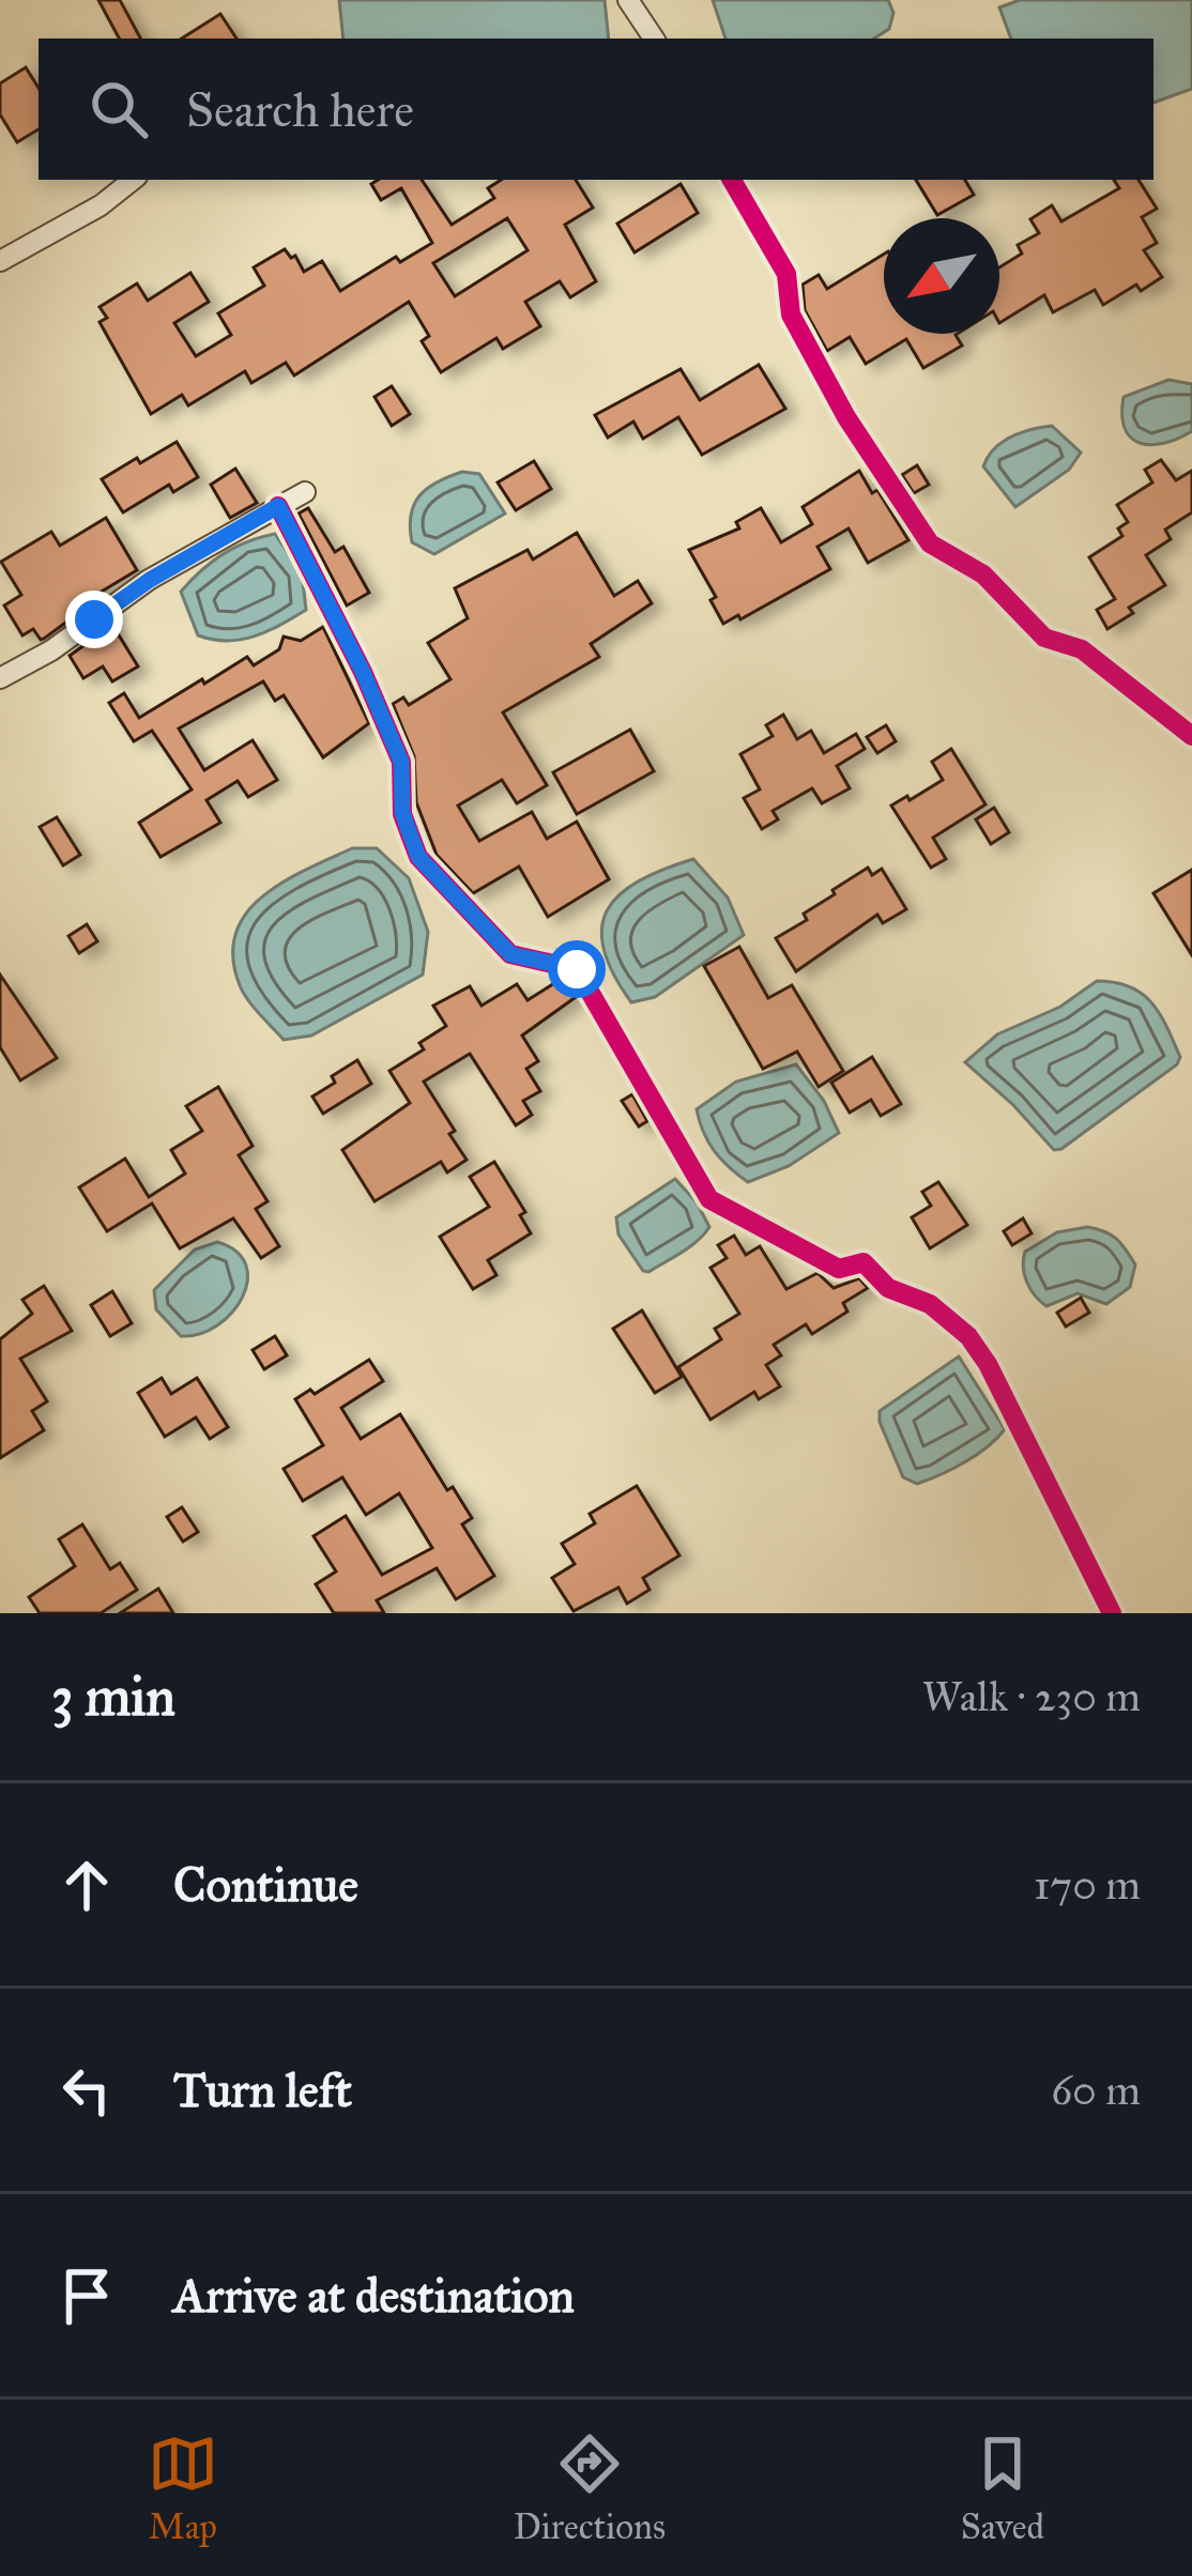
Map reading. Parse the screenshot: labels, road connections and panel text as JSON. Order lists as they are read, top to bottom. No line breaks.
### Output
{"north":"bottom left","page":{"search":"Search here","heading":["3 min","Walk · 230 m"],"list":[["Continue","170 m"],["Turn left","60 m"],"Arrive at destination"],"nav":["Map","Directions","Saved"]}}
